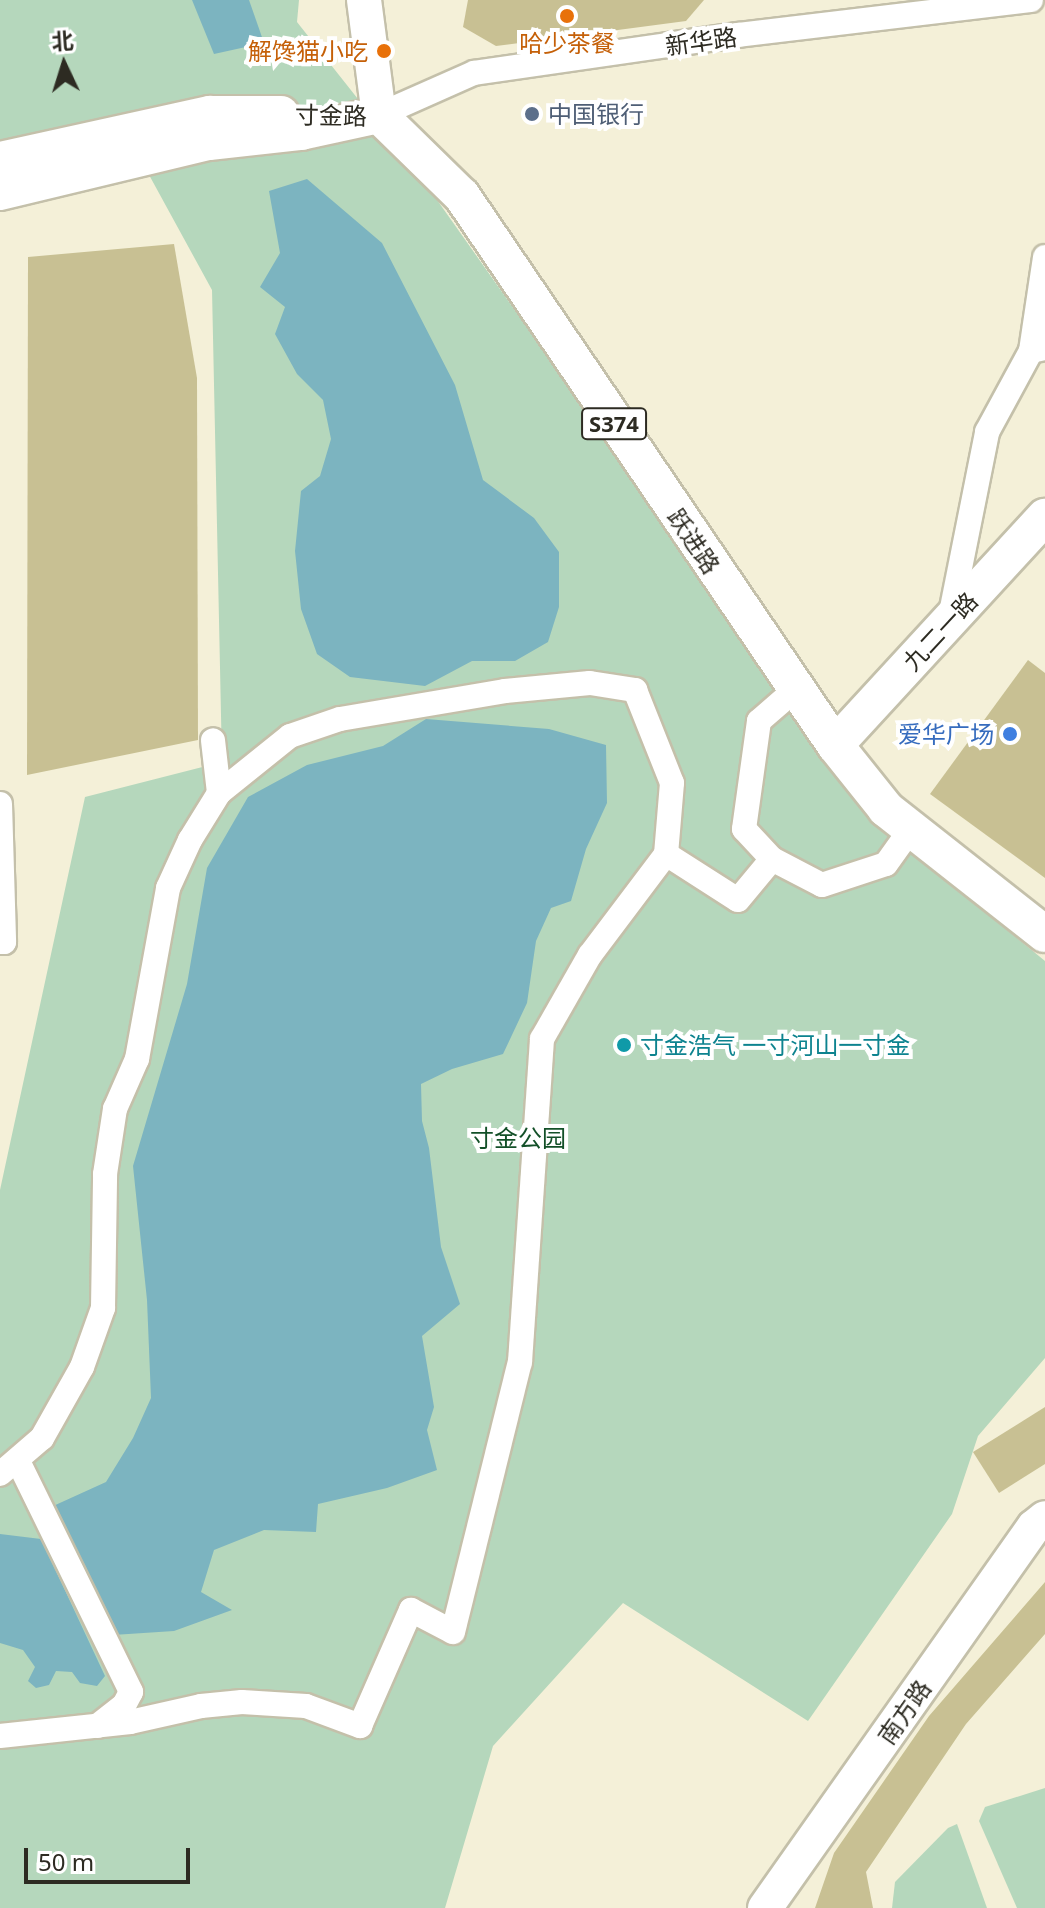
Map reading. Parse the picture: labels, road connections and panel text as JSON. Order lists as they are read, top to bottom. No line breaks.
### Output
{"streets":{"main road":["寸金路","S374","跃进路","九二一路"],"street":["新华路","南方路"]},"crossings":[["新华路","寸金路"],["新华路","跃进路"],["寸金路","跃进路"],["跃进路","九二一路"]],"parks":["寸金公园"],"places":["哈少茶餐","解馋猫小吃","中国银行","爱华广场","寸金浩气 一寸河山一寸金"],"scale_bar":"50 m","north":"top"}
